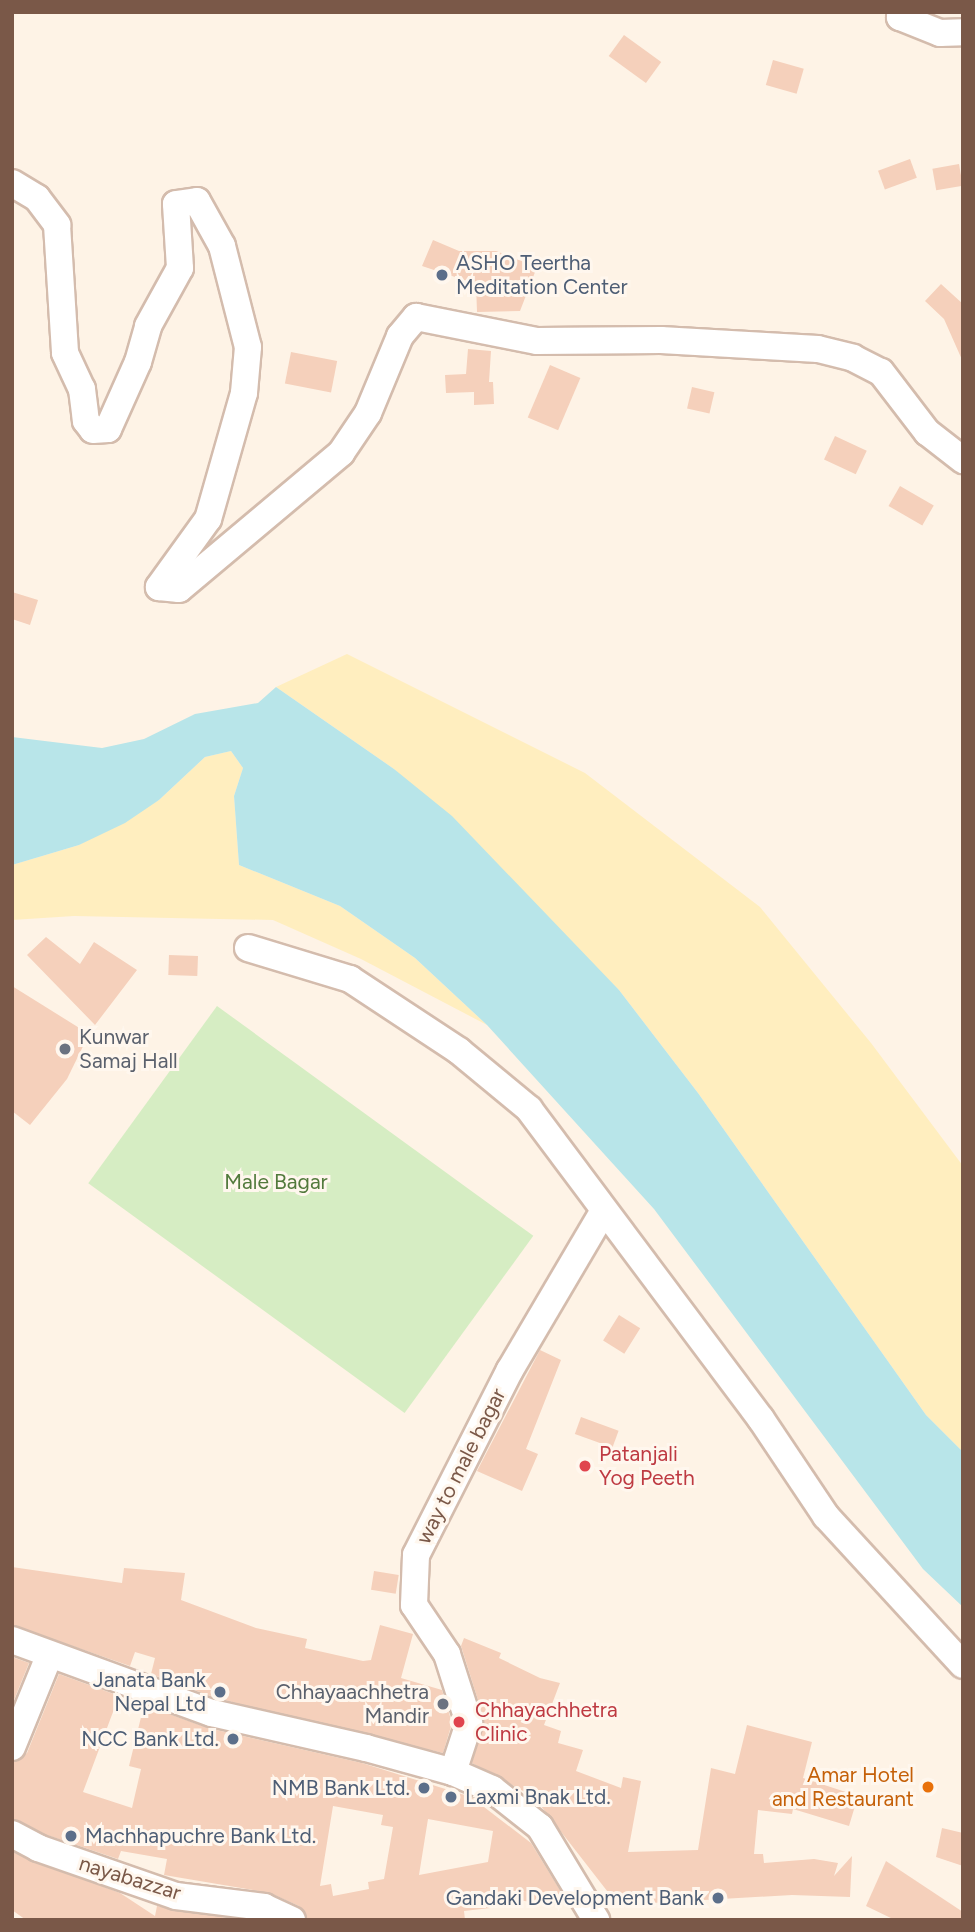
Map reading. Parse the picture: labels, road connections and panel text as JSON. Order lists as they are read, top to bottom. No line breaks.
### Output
{"streets":{"street":["way to male bagar","nayabazzar"]},"parks":["Male Bagar"],"places":["ASHO Teertha Meditation Center","Kunwar Samaj Hall","Patanjali Yog Peeth","Janata Bank Nepal Ltd","Chhayaachhetra Mandir","Chhayachhetra Clinic","NCC Bank Ltd.","Amar Hotel and Restaurant","NMB Bank Ltd.","Laxmi Bnak Ltd.","Machhapuchre Bank Ltd.","Gandaki Development Bank"]}
